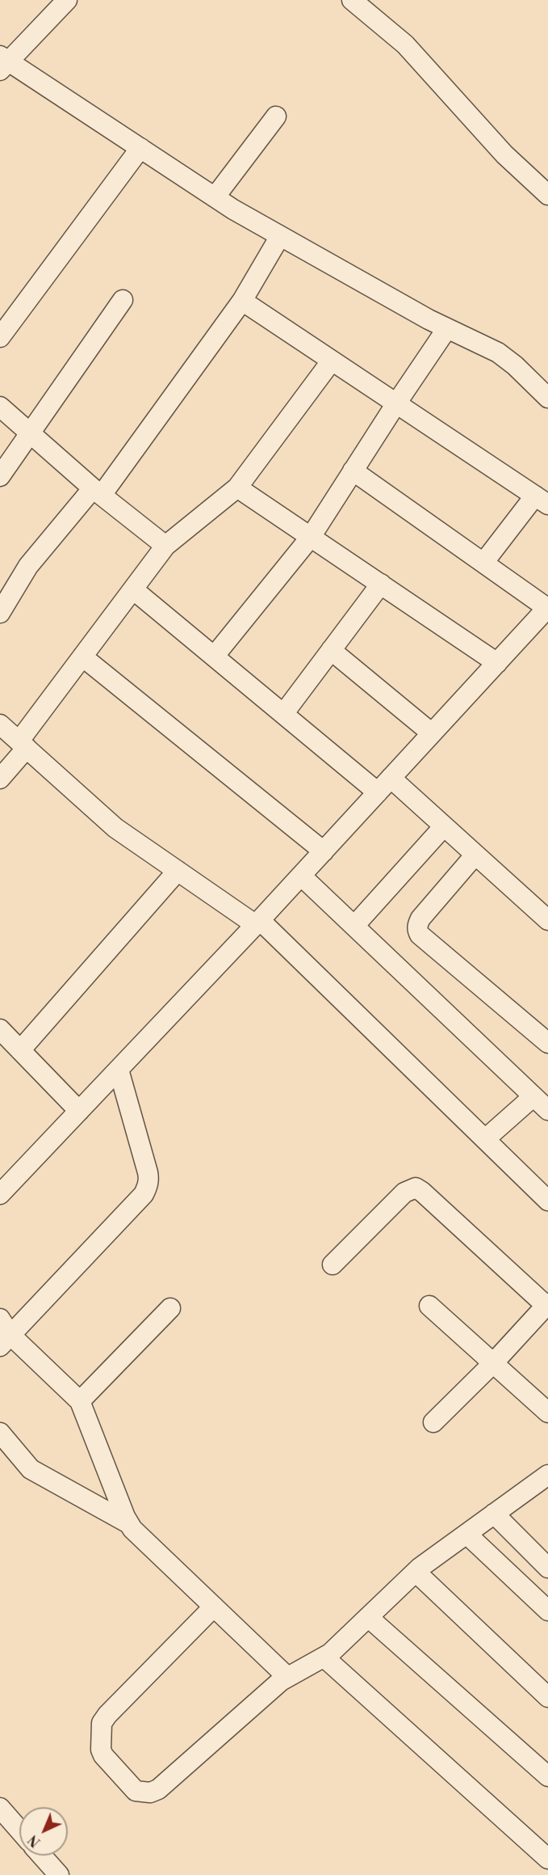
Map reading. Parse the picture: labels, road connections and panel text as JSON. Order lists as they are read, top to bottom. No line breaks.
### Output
{"north":"bottom left"}
